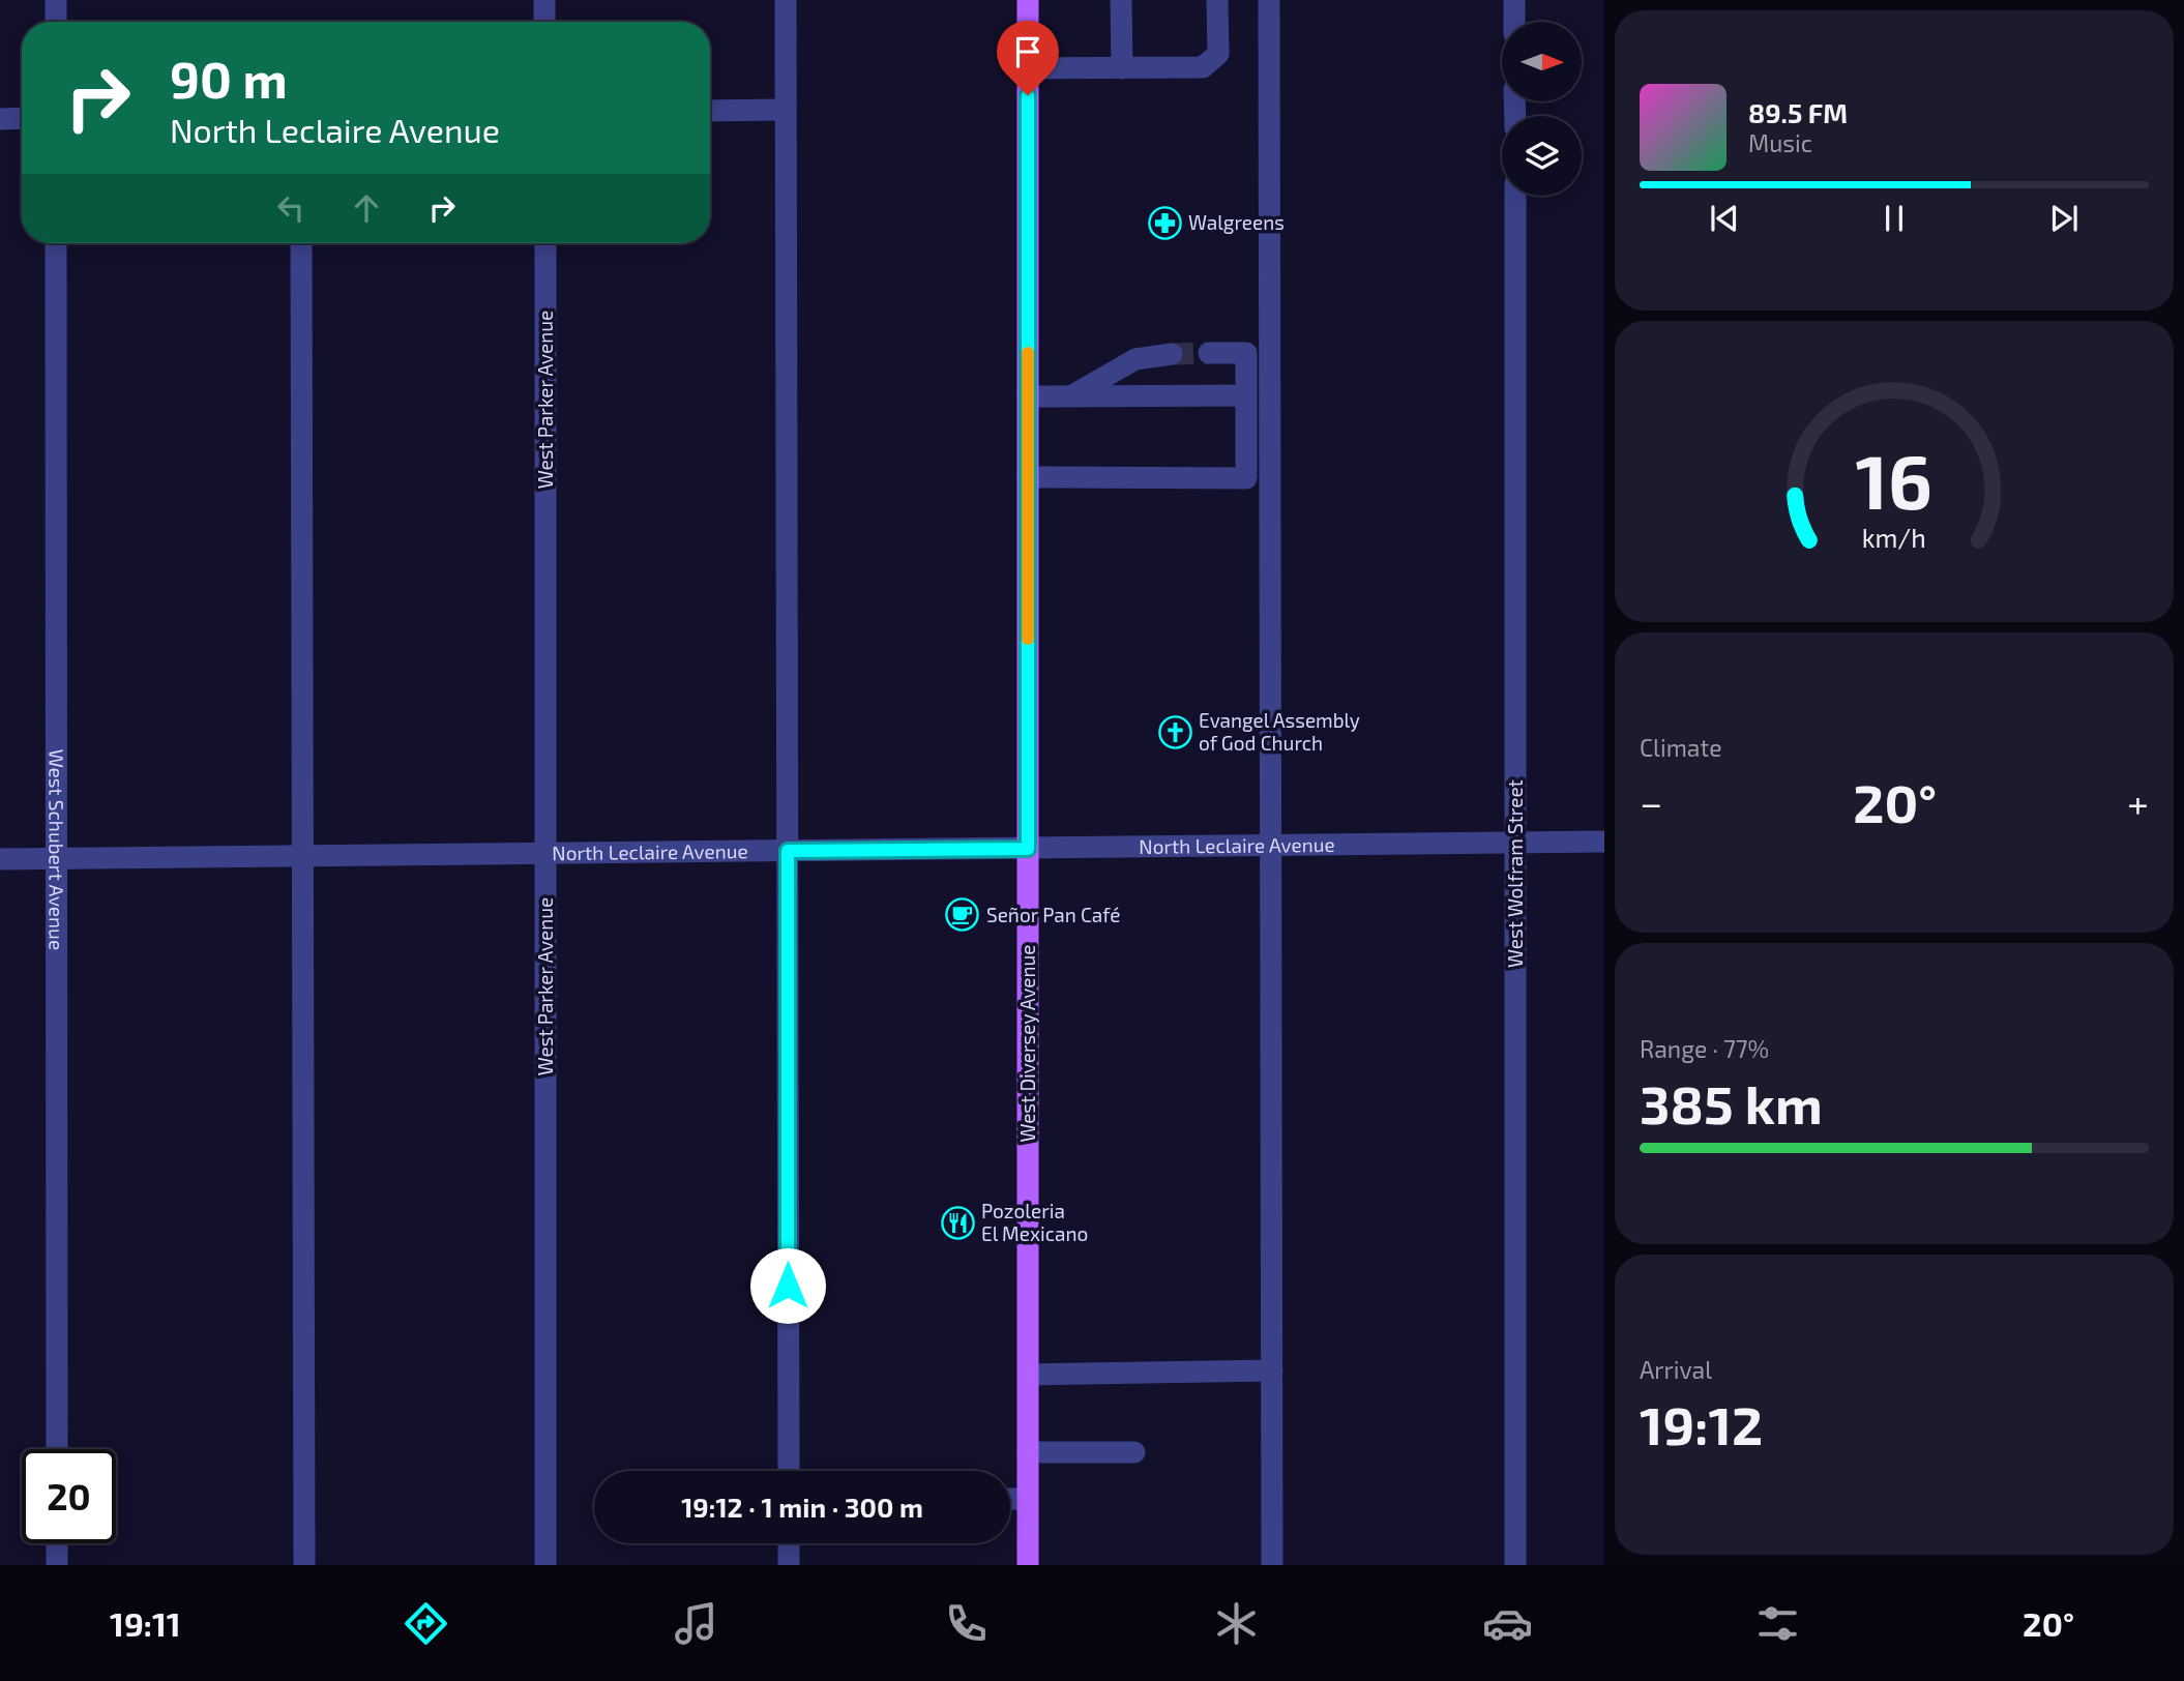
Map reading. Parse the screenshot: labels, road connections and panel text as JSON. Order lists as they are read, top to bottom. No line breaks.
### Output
{"streets":{"main road":["West Diversey Avenue"],"street":["West Parker Avenue","North Leclaire Avenue","West Schubert Avenue","West Wolfram Street"]},"crossings":[["West Parker Avenue","North Leclaire Avenue"],["North Leclaire Avenue","West Schubert Avenue"],["North Leclaire Avenue","West Wolfram Street"],["North Leclaire Avenue","West Diversey Avenue"]],"places":{"pharmacy":["Walgreens"],"church":["Evangel Assembly of God Church"],"cafe":["Señor Pan Café"],"restaurant":["Pozoleria El Mexicano"]},"north":"right","page":{"turn":["90 m","North Leclaire Avenue"],"song":["89.5 FM","Music"],"tile":["Climate",["Range · 77%","385 km"],["Arrival","19:12"]],"heat":["−","20°","+"],"limit":"20","trip":"19:12 · 1 min · 300 m","tabs":["19:11","20°"],"gauge":["16","km/h"]}}
